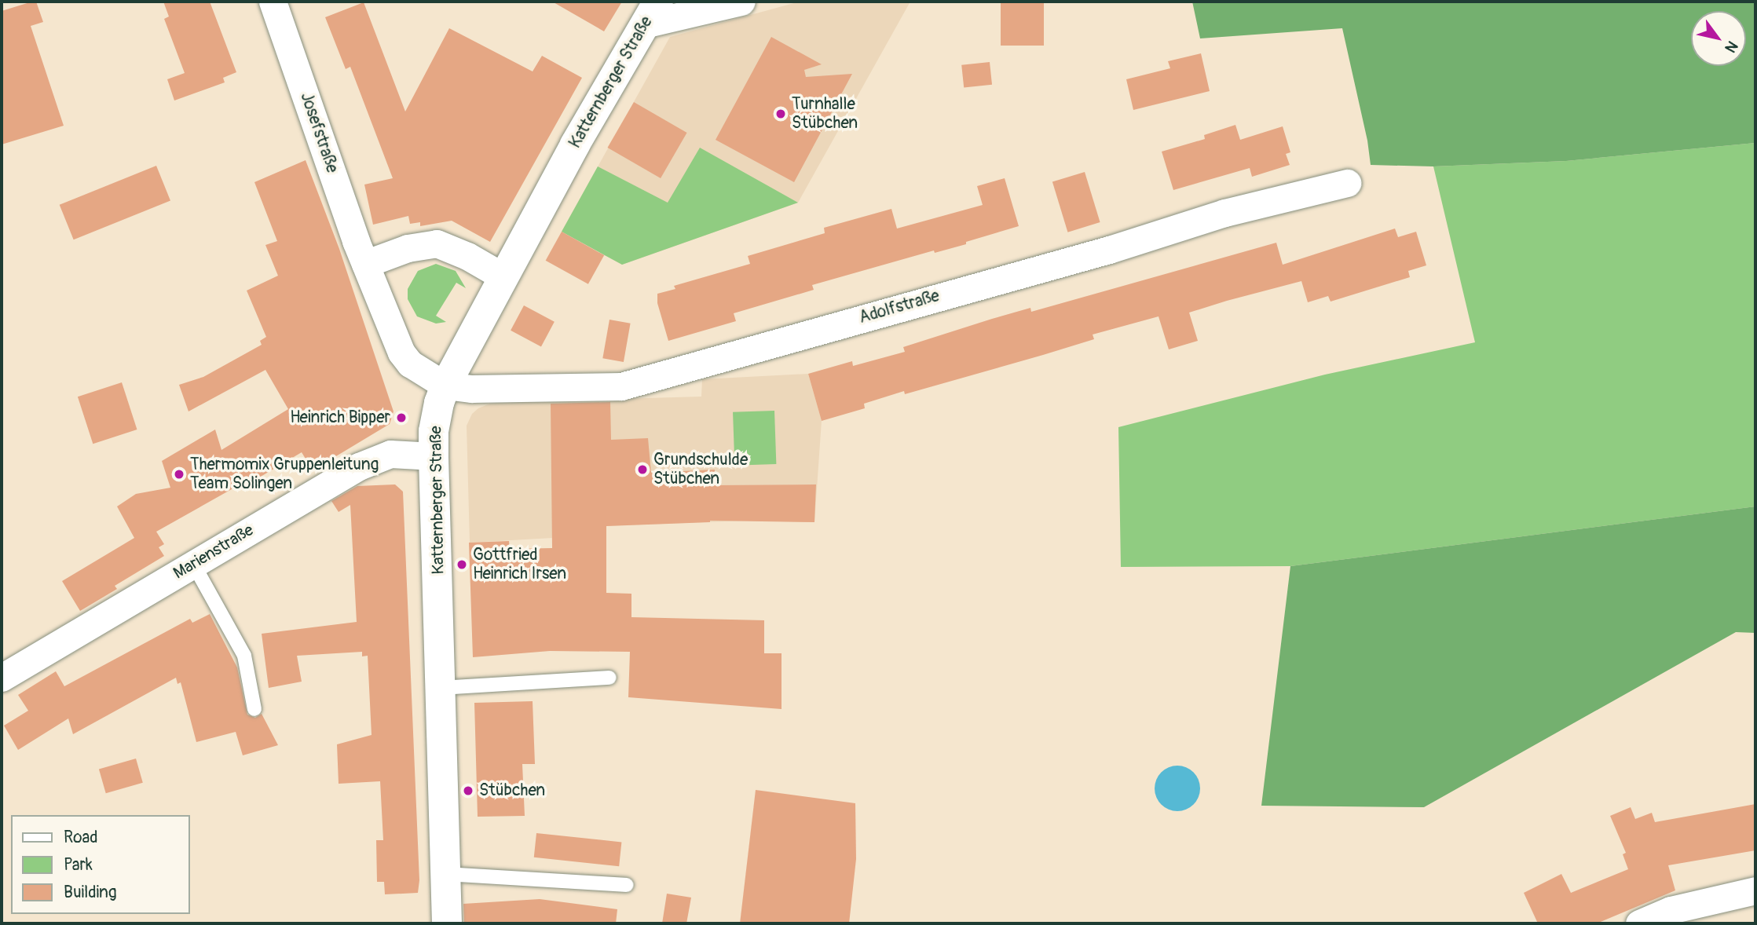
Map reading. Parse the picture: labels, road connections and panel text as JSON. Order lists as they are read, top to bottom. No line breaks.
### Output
{"streets":{"street":["Katternberger Straße","Josefstraße","Adolfstraße","Marienstraße"]},"crossings":[["Katternberger Straße","Josefstraße"],["Katternberger Straße","Adolfstraße"],["Katternberger Straße","Marienstraße"],["Josefstraße","Adolfstraße"]],"places":["Turnhalle Stübchen","Heinrich Bipper","Grundschulde Stübchen","Thermomix Gruppenleitung Team Solingen","Gottfried Heinrich Irsen","Stübchen"],"legend":["Road","Park","Building"],"north":"bottom right"}
